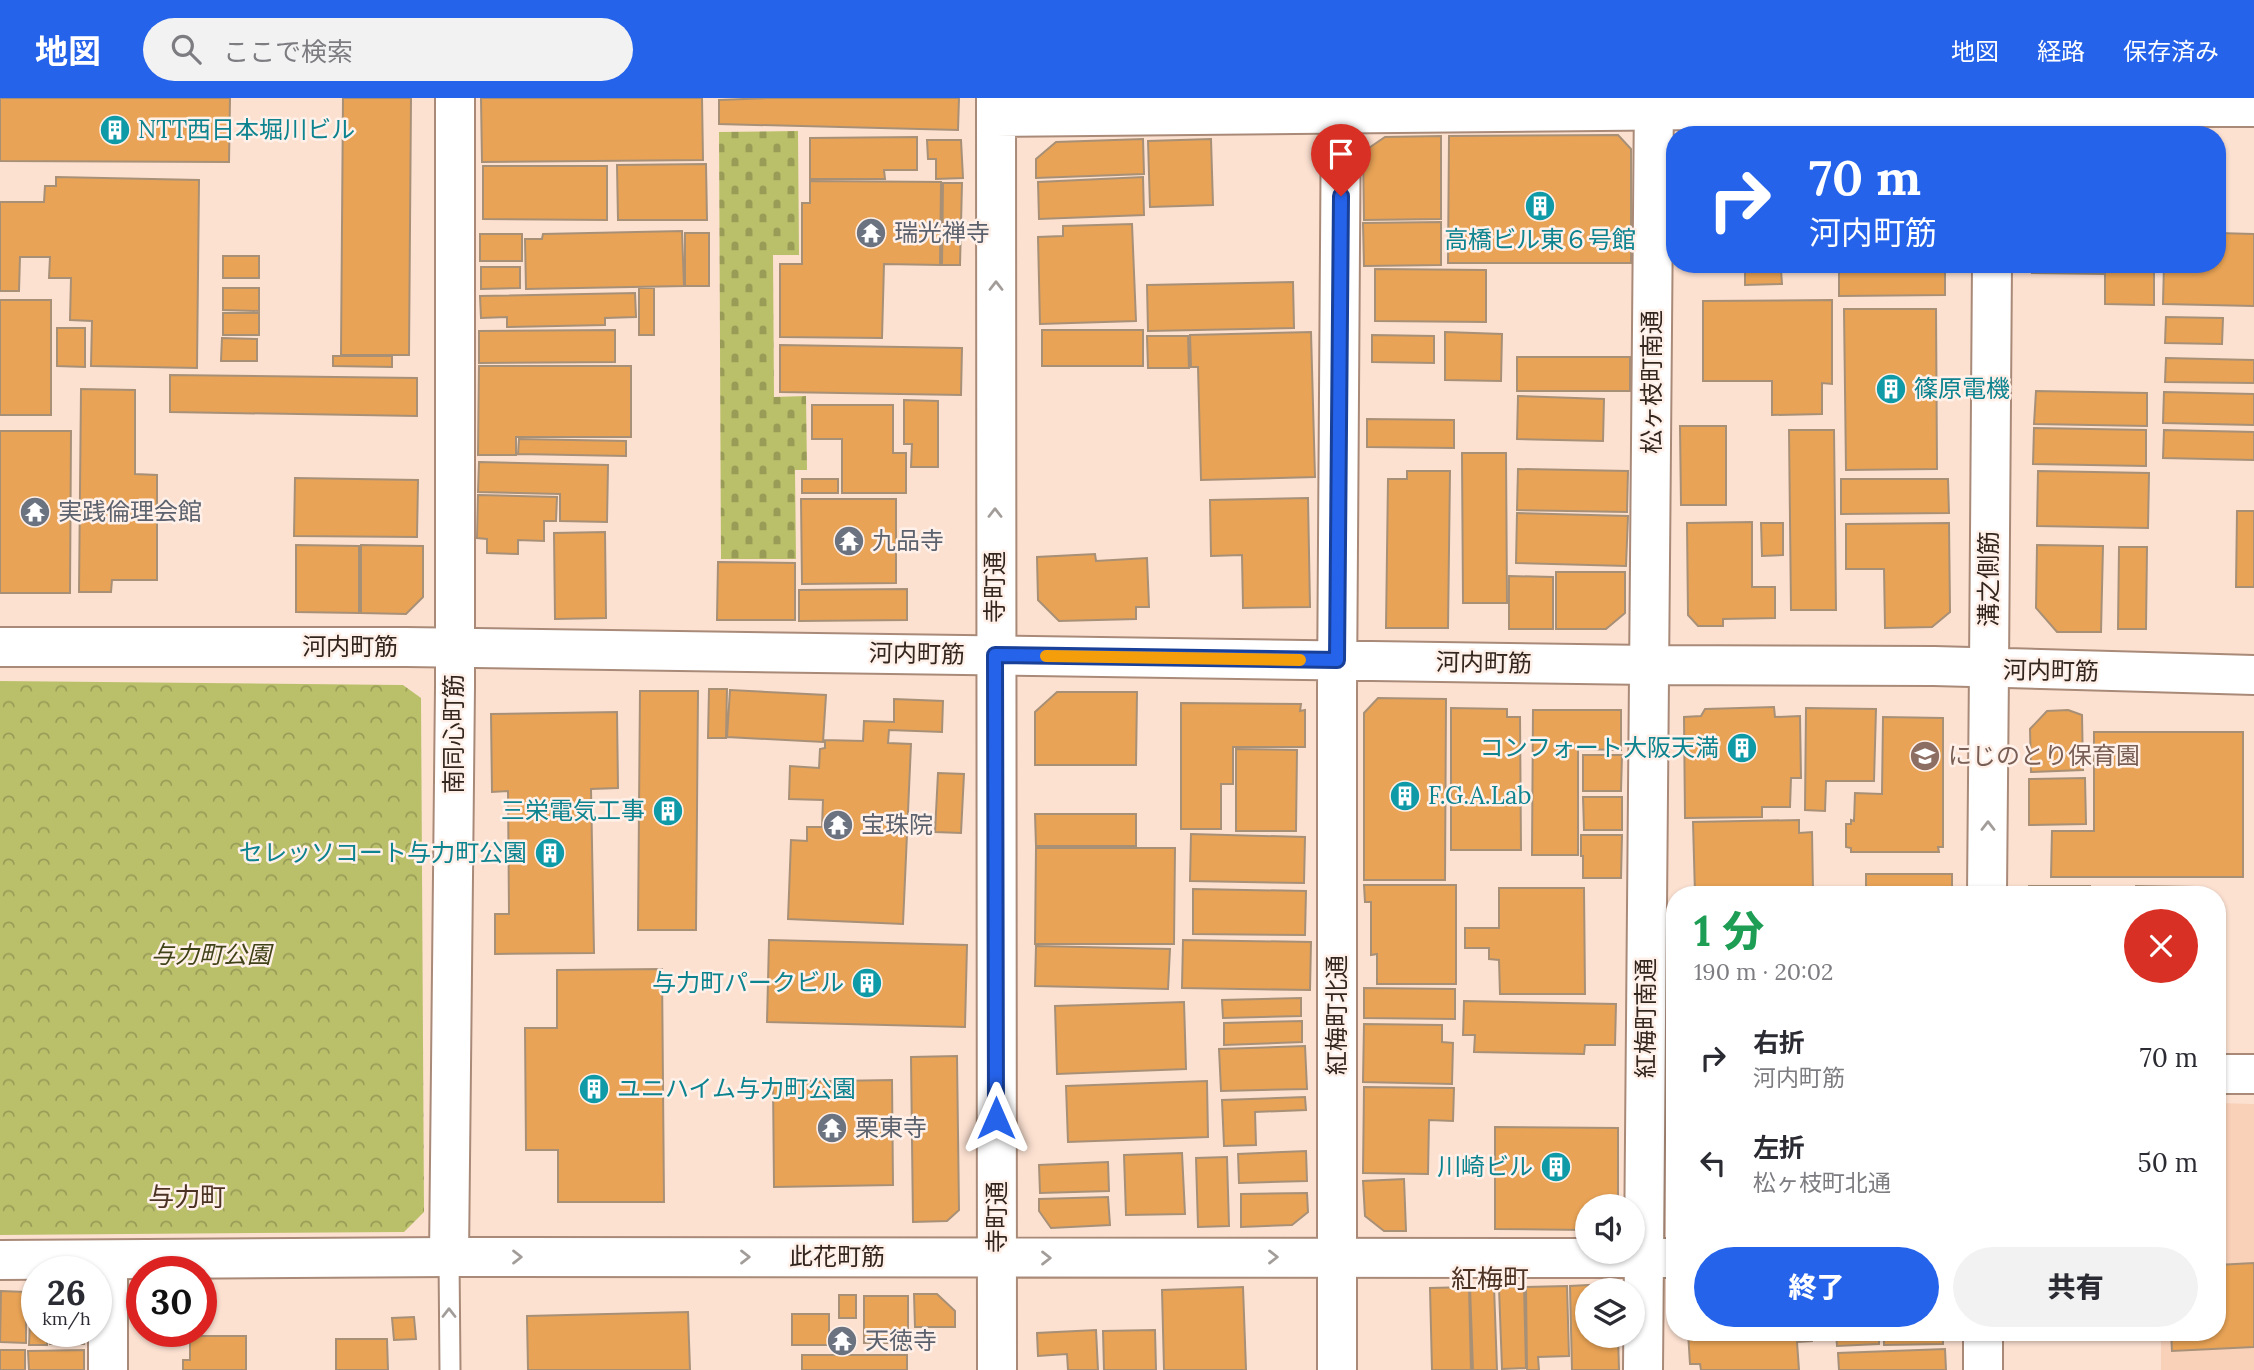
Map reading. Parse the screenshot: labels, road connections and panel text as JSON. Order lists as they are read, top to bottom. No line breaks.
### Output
{"streets":{"street":["松ヶ枝町南通","溝之側筋","寺町通","河内町筋","南同心町筋","紅梅町北通","紅梅町南通","此花町筋"]},"crossings":[["松ヶ枝町南通","河内町筋"],["松ヶ枝町南通","紅梅町南通"],["溝之側筋","河内町筋"],["寺町通","河内町筋"],["寺町通","此花町筋"],["河内町筋","南同心町筋"],["河内町筋","紅梅町北通"],["河内町筋","紅梅町南通"],["南同心町筋","此花町筋"],["紅梅町北通","此花町筋"],["紅梅町南通","此花町筋"]],"one_way":["溝之側筋","寺町通","此花町筋"],"districts":["与力町","紅梅町"],"parks":["与力町公園"],"places":{"building":["NTT西日本堀川ビル","高橋ビル東６号館","篠原電機","コンフォート大阪天満","F.G.A.Lab","三栄電気工事","セレッソコート与力町公園","与力町パークビル","ユニハイム与力町公園","川崎ビル"],"temple":["瑞光禅寺","実践倫理会館","九品寺","宝珠院","栗東寺","天徳寺"],"school or university":["にじのとり保育園"]},"page":{"header":"地図","search":"ここで検索","nav":["地図","経路","保存済み"],"turn":["70 m","河内町筋"],"heading":["1 分","190 m · 20:02"],"list":[{"name":"右折","note":"河内町筋","value":"70 m"},{"name":"左折","note":"松ヶ枝町北通","value":"50 m"}],"buttons":["終了","共有"],"speed":"26 km/h","limit":"30"}}
